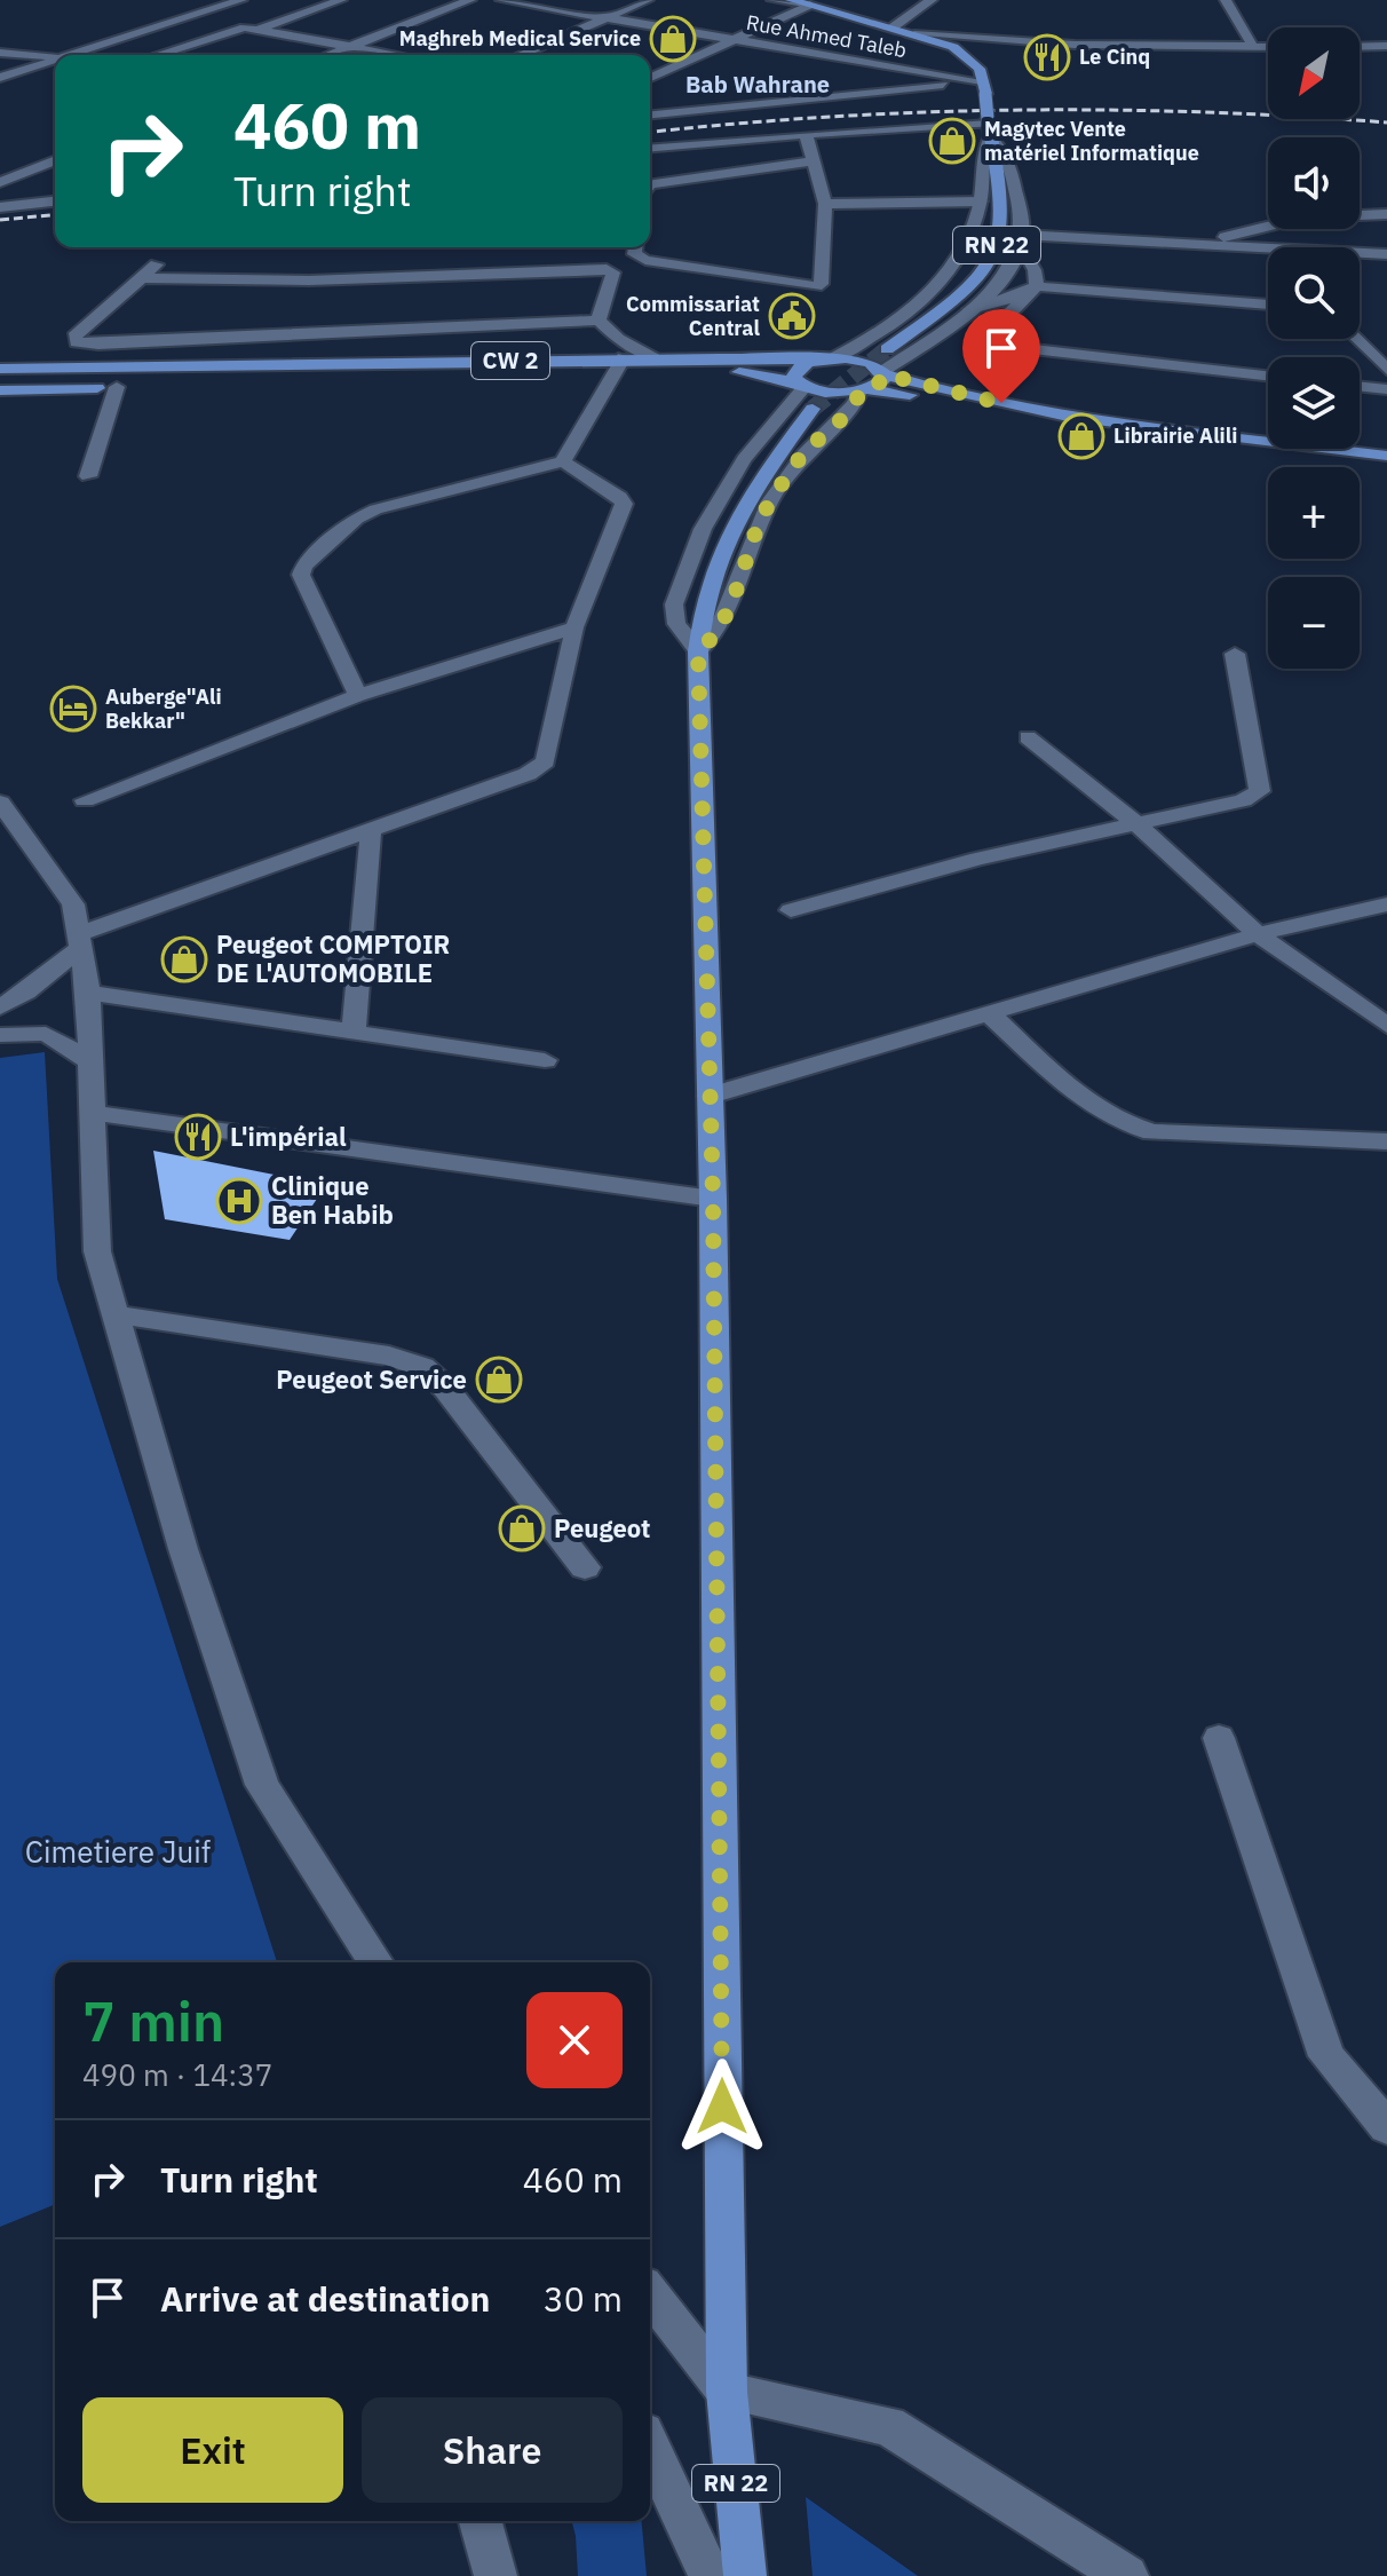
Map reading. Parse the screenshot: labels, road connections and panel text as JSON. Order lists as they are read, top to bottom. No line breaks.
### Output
{"streets":{"main road":["RN 22","CW 2"],"street":["Rue Ahmed Taleb"]},"crossings":[["Rue Ahmed Taleb","RN 22"]],"districts":["Bab Wahrane"],"parks":["Cimetiere Juif"],"places":{"shop":["Maghreb Medical Service","Magytec Vente matériel Informatique","Librairie Alili","Peugeot COMPTOIR DE L'AUTOMOBILE","Peugeot Service","Peugeot"],"restaurant":["Le Cinq","L'impérial"],"public building":["Commissariat Central"],"hotel":["Auberge\"Ali Bekkar\""],"hospital":["Clinique Ben Habib"]},"north":"bottom left","page":{"map_buttons":["+","−"],"turn":["460 m","Turn right"],"heading":["7 min","490 m · 14:37"],"list":[{"name":"Turn right","value":"460 m"},{"name":"Arrive at destination","value":"30 m"}],"buttons":["Exit","Share"]}}
